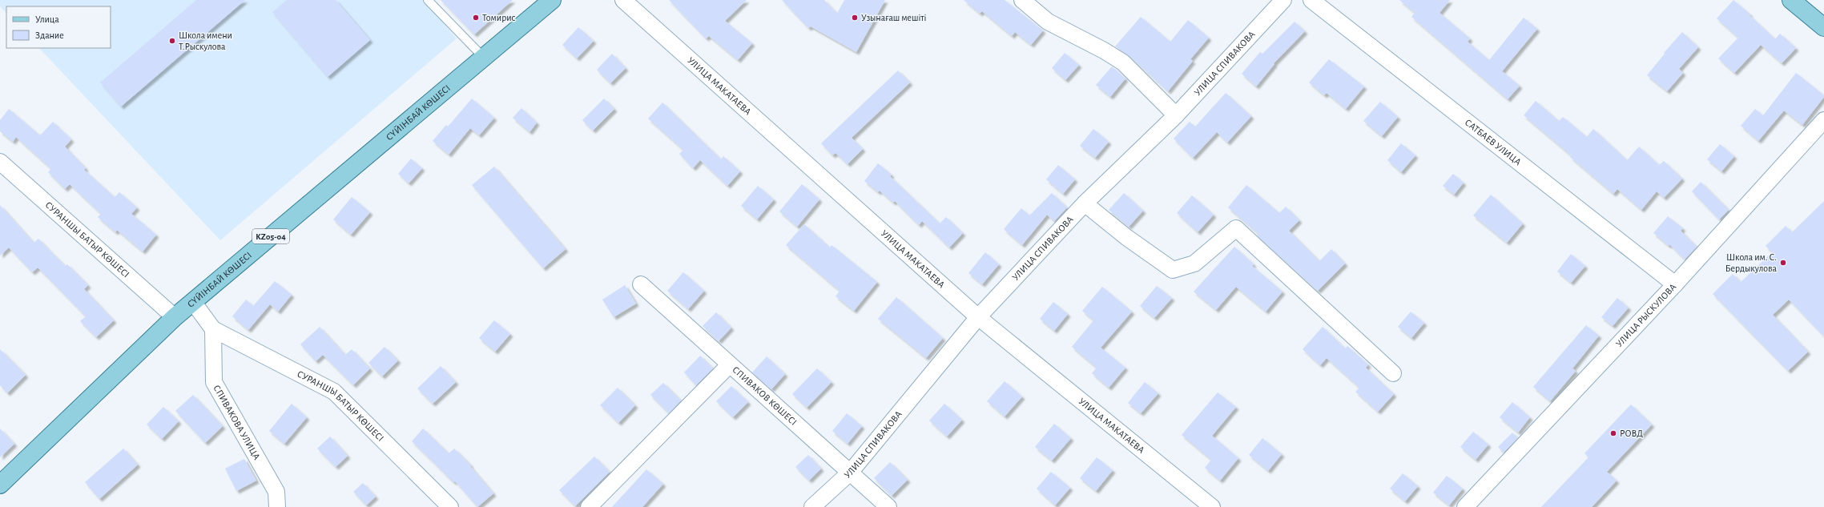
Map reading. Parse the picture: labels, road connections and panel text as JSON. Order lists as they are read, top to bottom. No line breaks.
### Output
{"streets":{"main road":["СҮЙІНБАЙ КӨШЕСІ","KZ05-04"],"street":["УЛИЦА СПИВАКОВА","УЛИЦА МАКАТАЕВА","САТБАЕВ УЛИЦА","СУРАНШЫ БАТЫР КӨШЕСІ","УЛИЦА РЫСКУЛОВА","СПИВАКОВ КӨШЕСІ","СПИВАКОВА УЛИЦА"]},"crossings":[["УЛИЦА СПИВАКОВА","УЛИЦА МАКАТАЕВА"],["УЛИЦА СПИВАКОВА","СПИВАКОВ КӨШЕСІ"],["СҮЙІНБАЙ КӨШЕСІ","СУРАНШЫ БАТЫР КӨШЕСІ"],["САТБАЕВ УЛИЦА","УЛИЦА РЫСКУЛОВА"],["СУРАНШЫ БАТЫР КӨШЕСІ","СПИВАКОВА УЛИЦА"]],"places":["Томирис","Узынағаш мешіті","Школа имени Т.Рыскулова","Школа им. С. Бердыкулова","РОВД"],"legend":["Улица","Здание"]}
